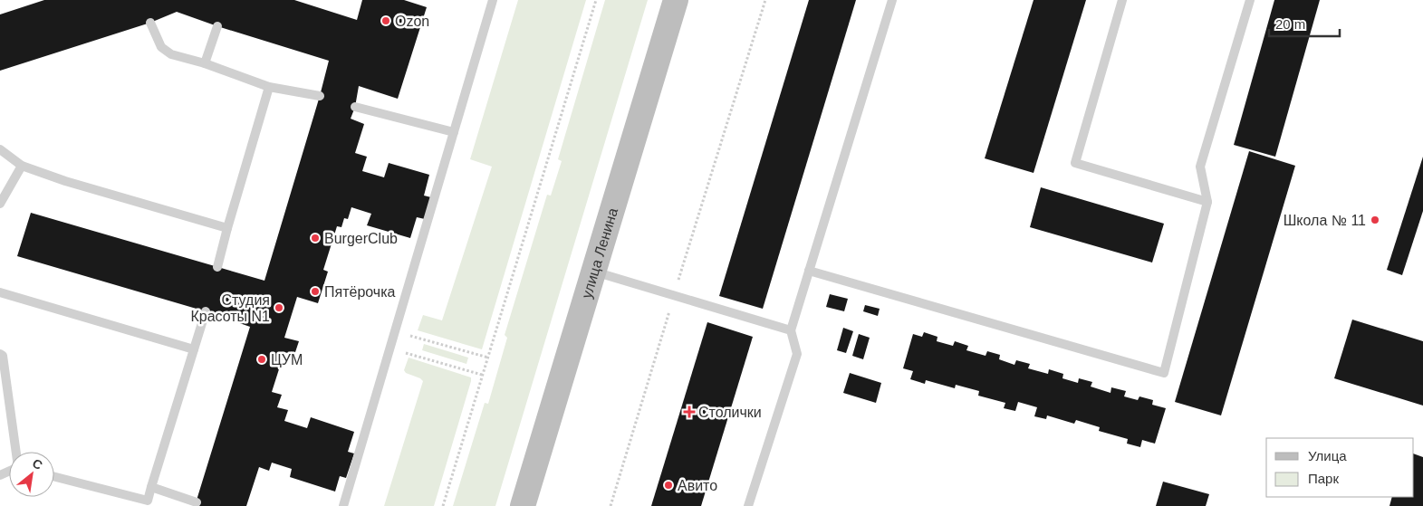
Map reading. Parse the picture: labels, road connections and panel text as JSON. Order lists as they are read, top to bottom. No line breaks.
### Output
{"streets":{"main road":["улица Ленина"]},"places":{"other":["Ozon","Школа № 11","BurgerClub","Пятёрочка","Студия Красоты N1","ЦУМ","Авито"],"health":["Столички"]},"legend":["Улица","Парк"],"scale_bar":"20 m","north":"top right"}
